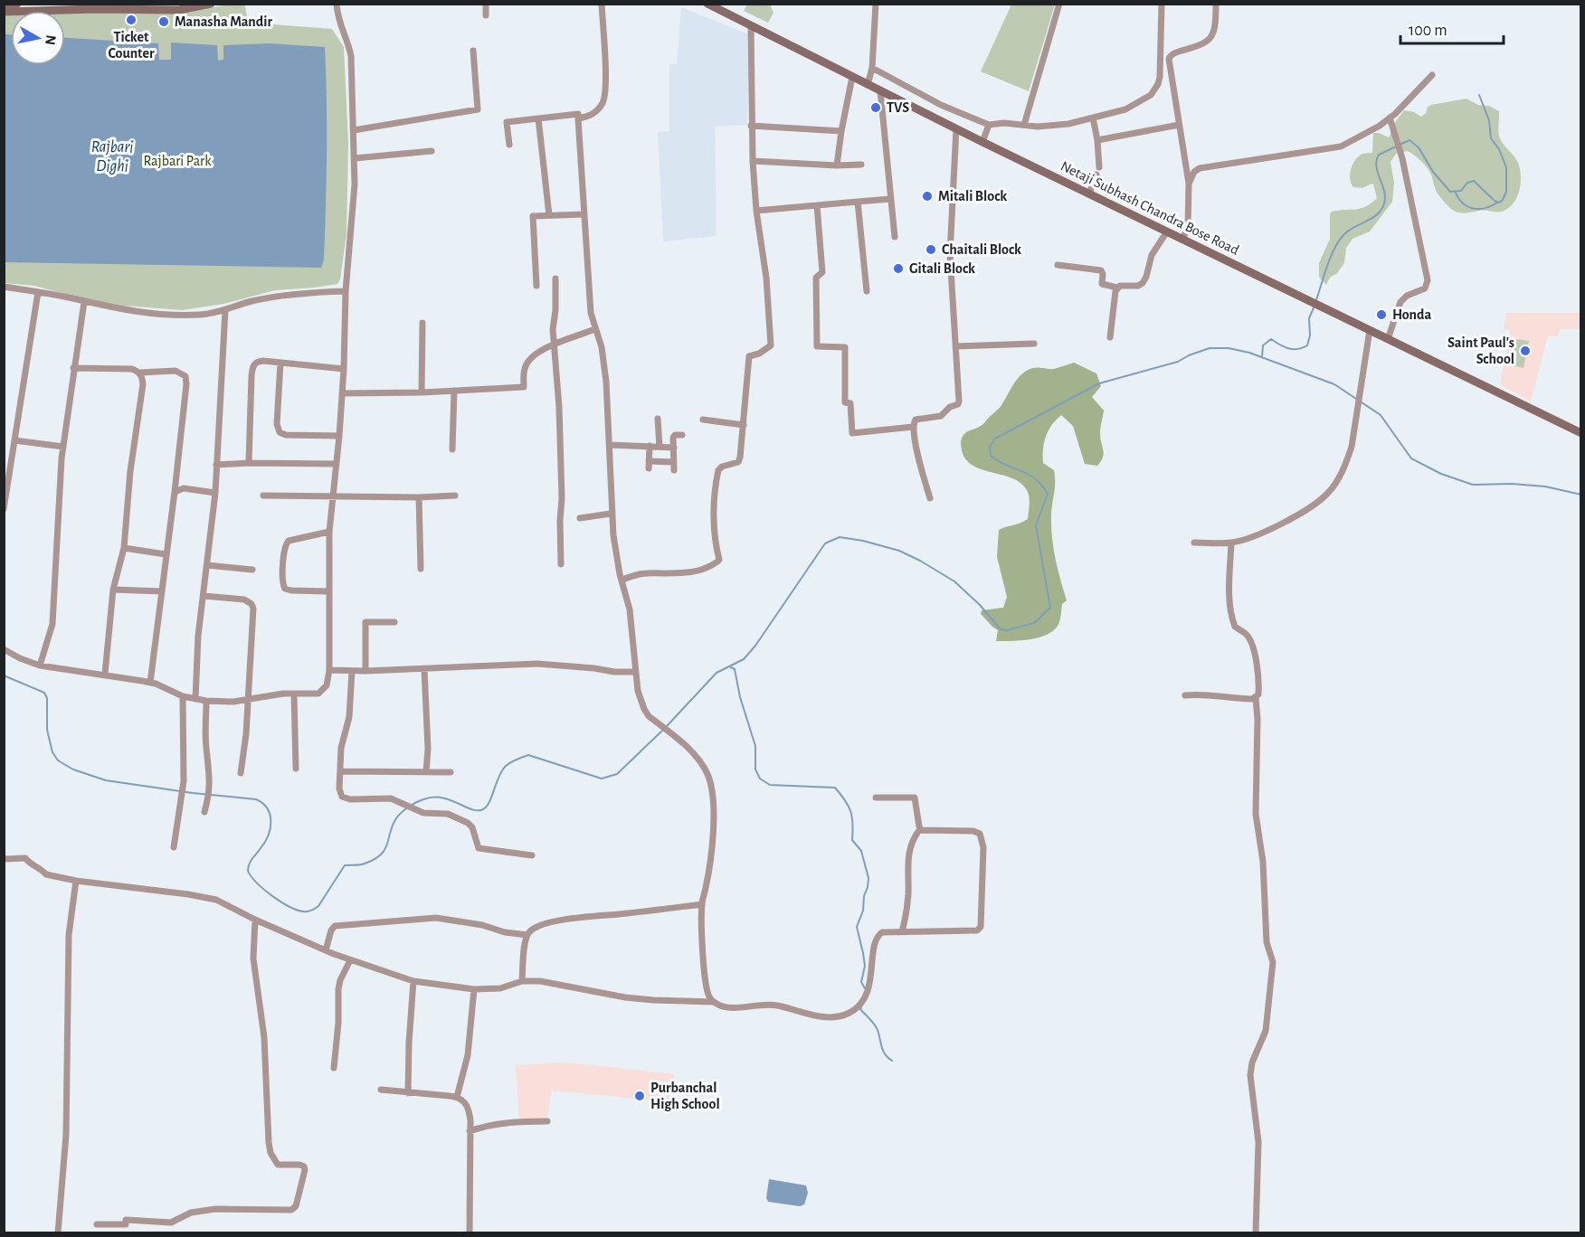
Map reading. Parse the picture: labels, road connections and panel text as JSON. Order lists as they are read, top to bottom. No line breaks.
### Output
{"streets":{"street":["Netaji Subhash Chandra Bose Road"]},"water":["Rajbari Dighi"],"parks":["Rajbari Park"],"places":["Ticket Counter","Manasha Mandir","TVS","Mitali Block","Chaitali Block","Gitali Block","Honda","Saint Paul's School","Purbanchal High School"],"scale_bar":"100 m","north":"right"}
